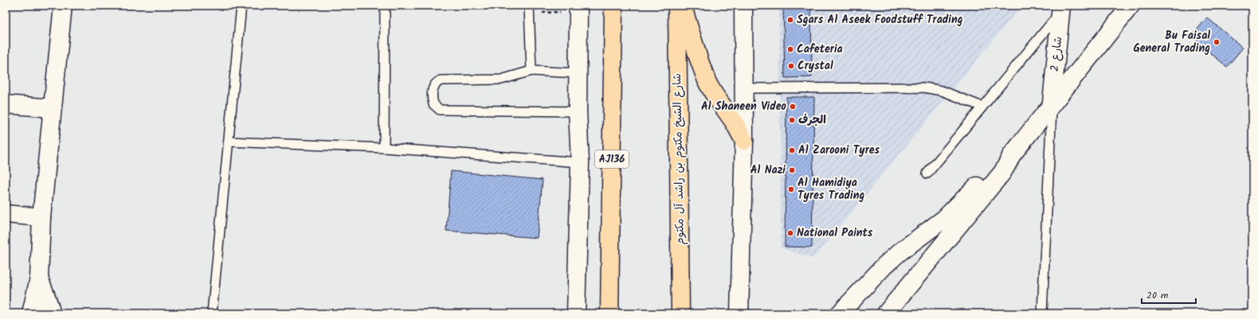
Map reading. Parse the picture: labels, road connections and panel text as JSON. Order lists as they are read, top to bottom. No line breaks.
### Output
{"streets":{"main road":["AJ136","شارع الشيخ مكتوم بن راشد آل مكتوم"],"street":["شارع 2"]},"places":["Sgars Al Aseek Foodstuff Trading","Bu Faisal General Trading","Cafeteria","Crystal","Al Shaneen Video","الجرف","Al Zarooni Tyres","Al Nazi","Al Hamidiya Tyres Trading","National Paints"],"scale_bar":"20 m"}
